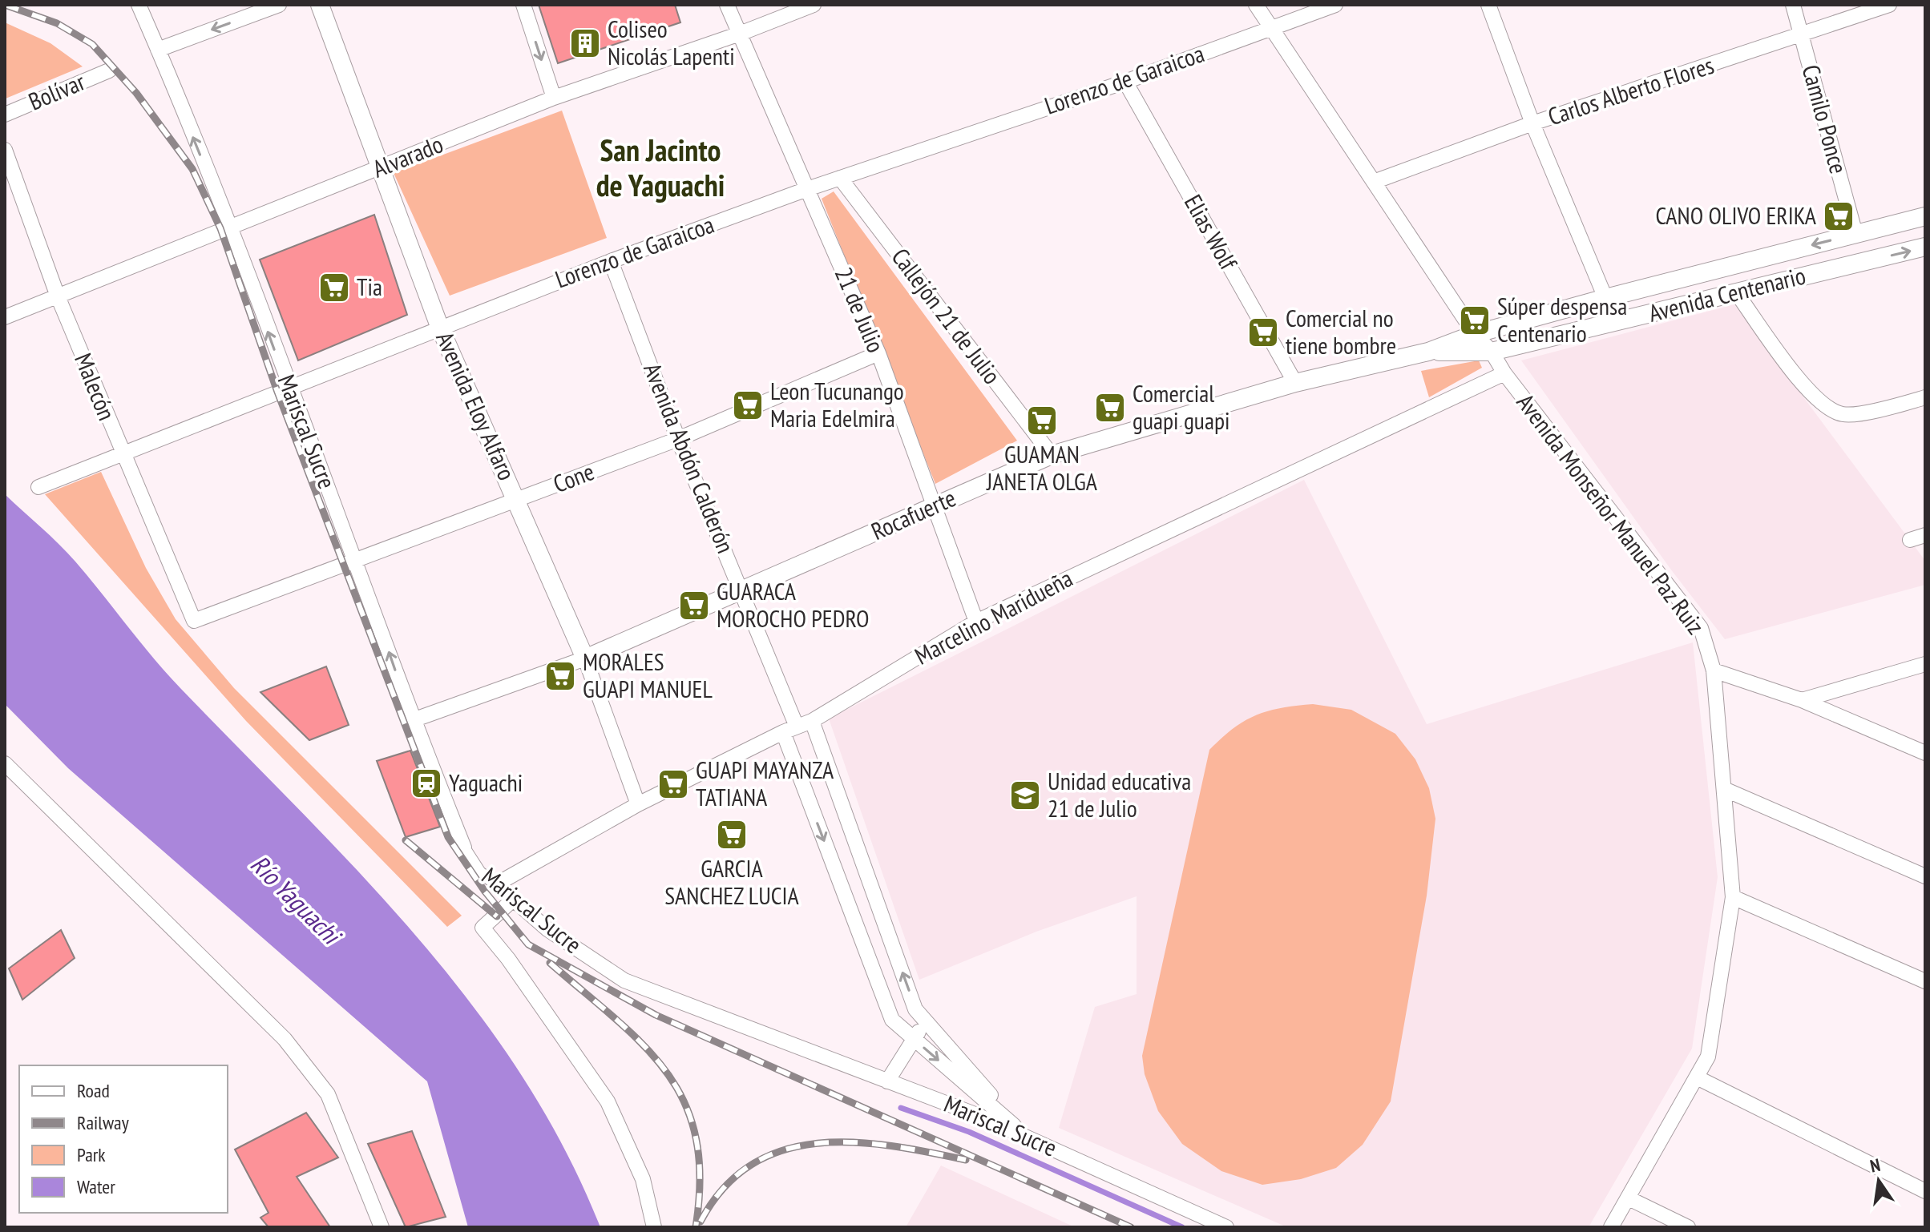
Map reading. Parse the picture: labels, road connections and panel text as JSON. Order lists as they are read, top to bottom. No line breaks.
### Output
{"streets":{"street":["Lorenzo de Garaicoa","Carlos Alberto Flores","Bolívar","Camilo Ponce","Alvarado","Elias Wolf","Avenida Centenario","21 de Julio","Callejón 21 de Julio","Malecón","Avenida Eloy Alfaro","Mariscal Sucre","Avenida Abdón Calderón","Cone","Avenida Monseñor Manuel Paz Ruiz","Rocafuerte","Marcelino Maridueña"]},"crossings":[["Lorenzo de Garaicoa","Elias Wolf"],["Lorenzo de Garaicoa","21 de Julio"],["Lorenzo de Garaicoa","Callejón 21 de Julio"],["Lorenzo de Garaicoa","Malecón"],["Lorenzo de Garaicoa","Avenida Eloy Alfaro"],["Lorenzo de Garaicoa","Mariscal Sucre"],["Lorenzo de Garaicoa","Avenida Abdón Calderón"],["Lorenzo de Garaicoa","Avenida Monseñor Manuel Paz Ruiz"],["Carlos Alberto Flores","Camilo Ponce"],["Carlos Alberto Flores","Avenida Monseñor Manuel Paz Ruiz"],["Camilo Ponce","Avenida Centenario"],["Alvarado","21 de Julio"],["Alvarado","Malecón"],["Alvarado","Avenida Eloy Alfaro"],["Alvarado","Mariscal Sucre"],["Elias Wolf","Rocafuerte"],["Avenida Centenario","Avenida Monseñor Manuel Paz Ruiz"],["Avenida Centenario","Rocafuerte"],["21 de Julio","Cone"],["21 de Julio","Rocafuerte"],["21 de Julio","Marcelino Maridueña"],["Callejón 21 de Julio","Rocafuerte"],["Malecón","Cone"],["Avenida Eloy Alfaro","Cone"],["Avenida Eloy Alfaro","Rocafuerte"],["Avenida Eloy Alfaro","Marcelino Maridueña"],["Mariscal Sucre","Avenida Abdón Calderón"],["Mariscal Sucre","Cone"],["Mariscal Sucre","Rocafuerte"],["Mariscal Sucre","Marcelino Maridueña"],["Avenida Abdón Calderón","Cone"],["Avenida Abdón Calderón","Rocafuerte"],["Avenida Abdón Calderón","Marcelino Maridueña"],["Avenida Monseñor Manuel Paz Ruiz","Rocafuerte"],["Avenida Monseñor Manuel Paz Ruiz","Marcelino Maridueña"]],"districts":["San Jacinto de Yaguachi"],"water":["Río Yaguachi"],"places":{"building":["Coliseo Nicolás Lapenti"],"supermarket":["CANO OLIVO ERIKA","Tia","Súper despensa Centenario","Comercial no tiene bombre","Leon Tucunango Maria Edelmira","Comercial guapi guapi","GUAMAN JANETA OLGA","GUARACA MOROCHO PEDRO","MORALES GUAPI MANUEL","GUAPI MAYANZA TATIANA","GARCIA SANCHEZ LUCIA"],"station":["Yaguachi"],"school or university":["Unidad educativa 21 de Julio"]},"legend":["Road","Railway","Park","Water"],"north":"top"}
